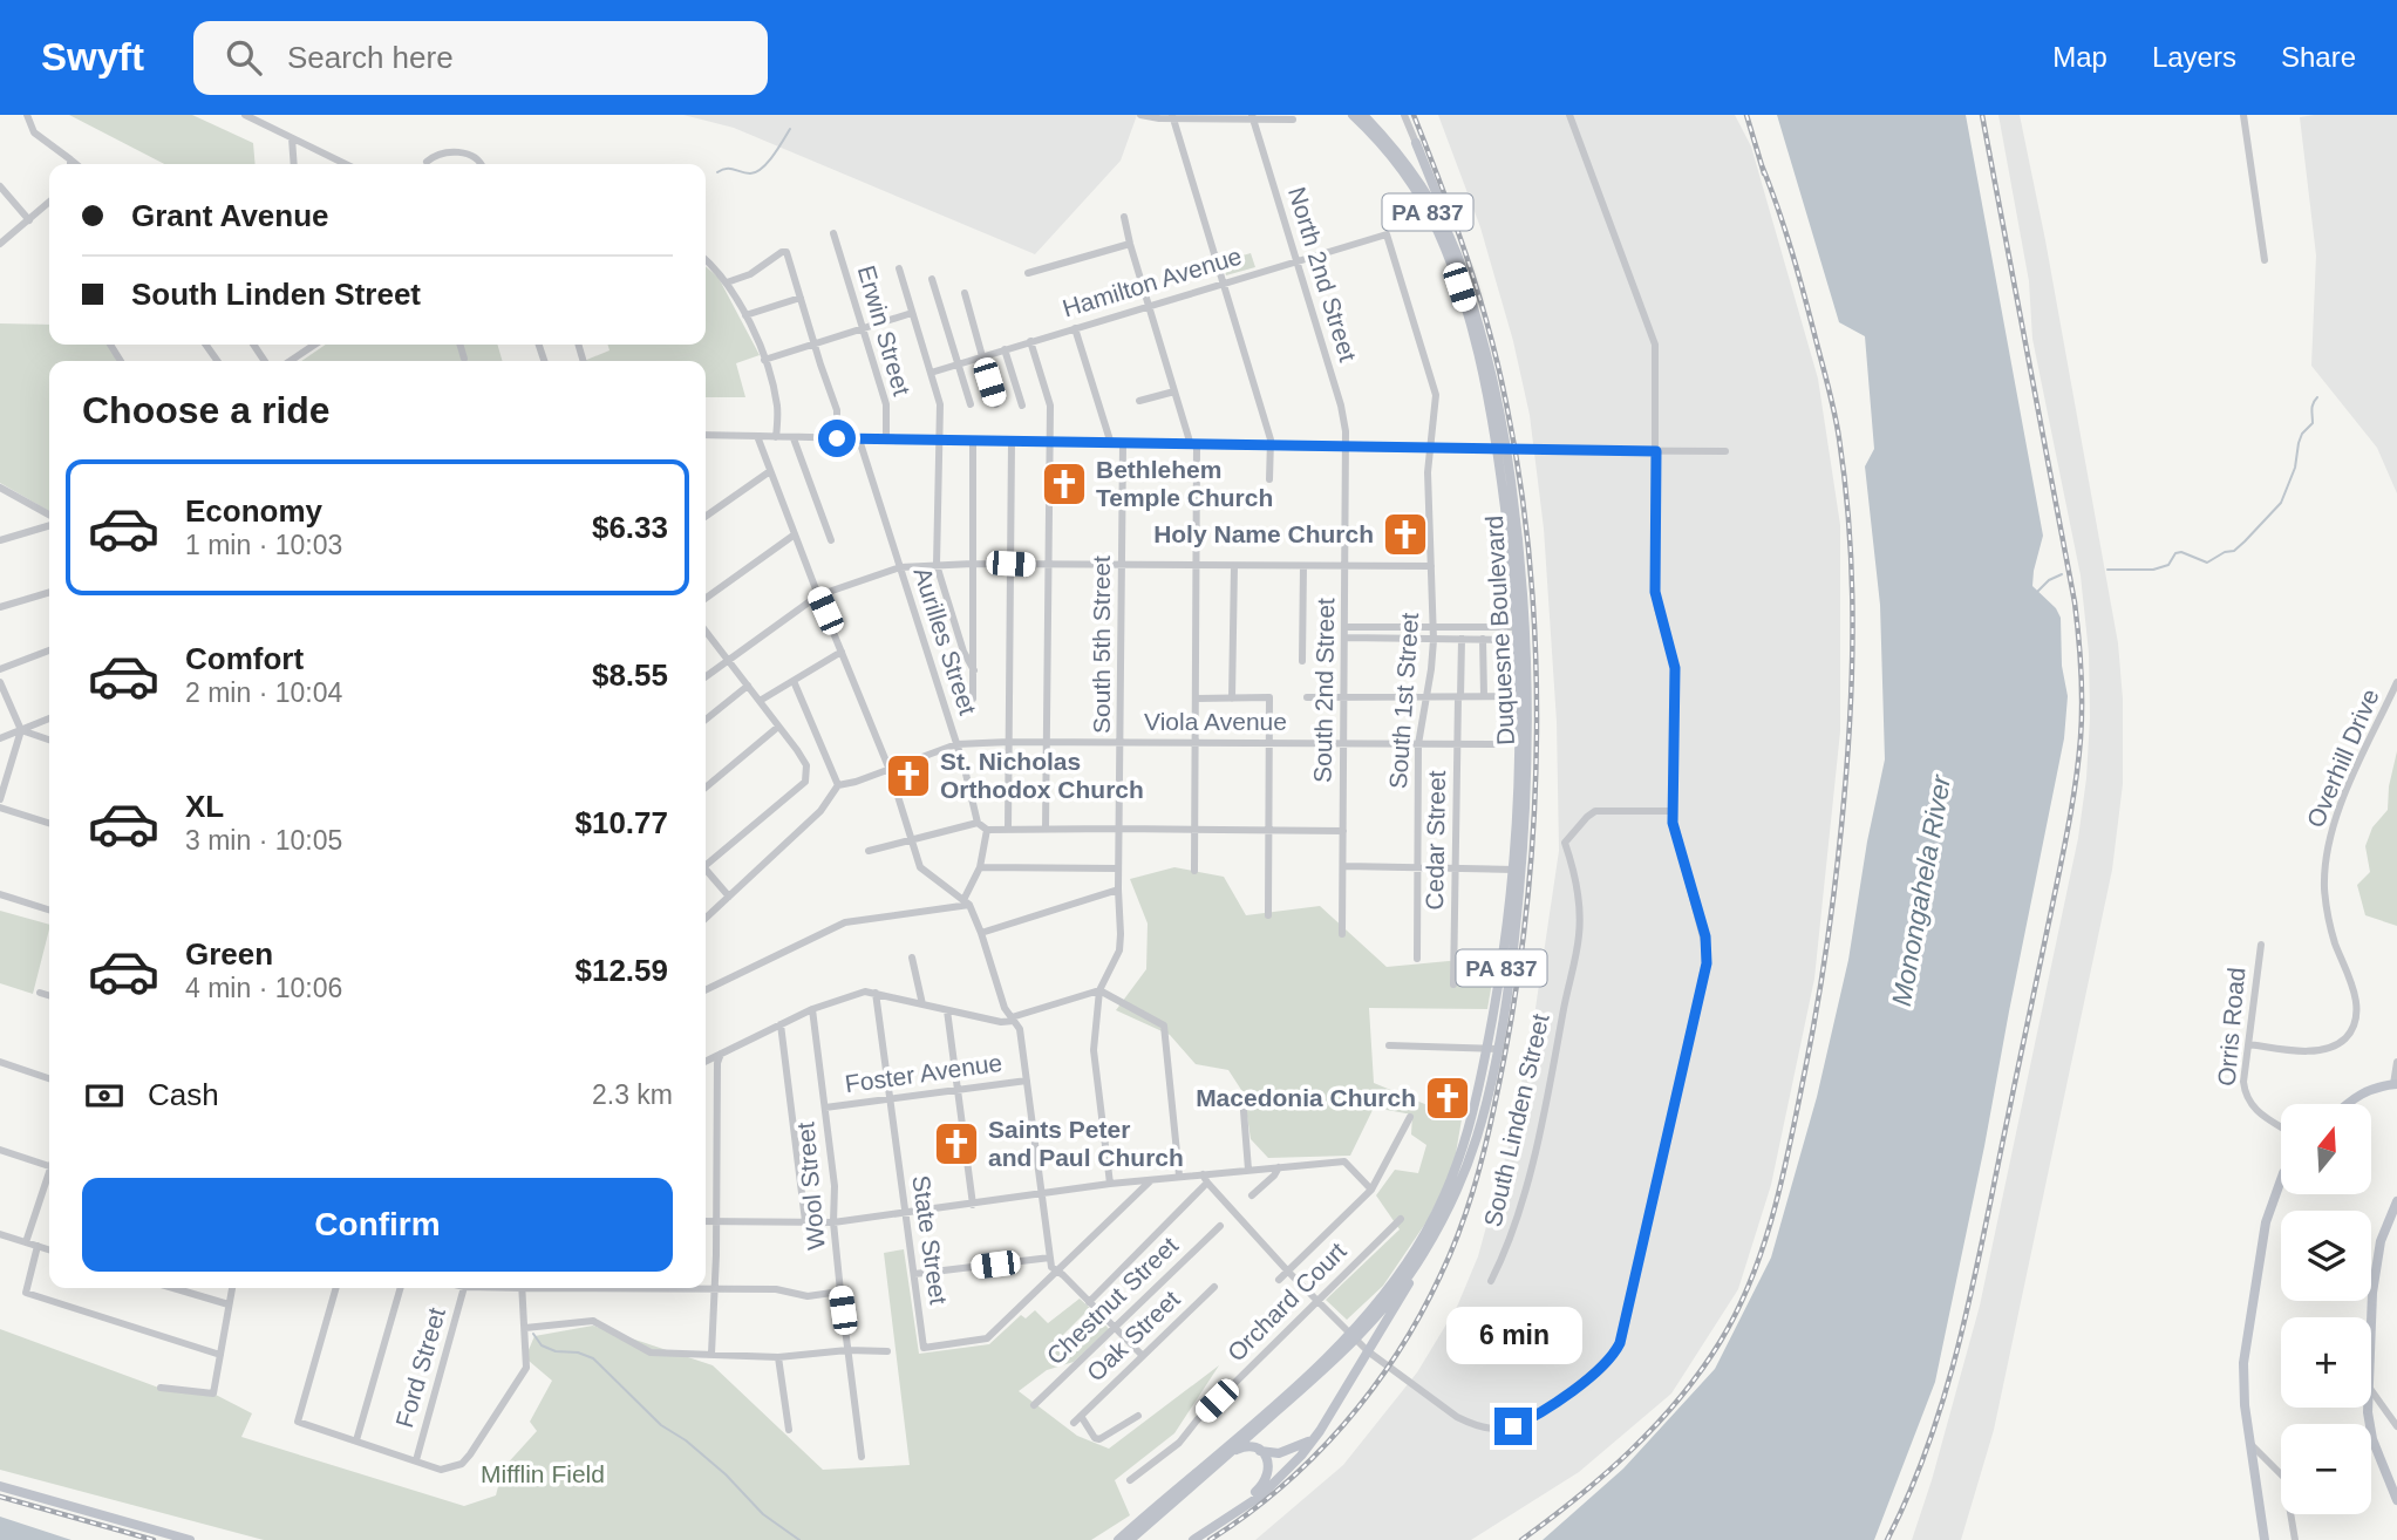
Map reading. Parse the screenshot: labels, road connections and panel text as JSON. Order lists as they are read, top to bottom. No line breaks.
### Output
{"streets":{"main road":["PA 837","Duquesne Boulevard"],"street":["North 2nd Street","Hamilton Avenue","Erwin Street","Aurilles Street","South 5th Street","South 2nd Street","South 1st Street","Viola Avenue","Overhill Drive","Cedar Street","Orris Road","Foster Avenue","South Linden Street","Wool Street","State Street","Chestnut Street","Orchard Court","Oak Street","Ford Street"]},"crossings":[["PA 837","Duquesne Boulevard"],["North 2nd Street","Hamilton Avenue"],["North 2nd Street","South 2nd Street"],["Hamilton Avenue","South 1st Street"],["Aurilles Street","Viola Avenue"],["South 5th Street","Viola Avenue"],["South 2nd Street","Viola Avenue"],["South 1st Street","Viola Avenue"],["Viola Avenue","Cedar Street"],["Overhill Drive","Orris Road"],["Foster Avenue","Wool Street"],["Foster Avenue","State Street"]],"water":["Monongahela River"],"parks":["Mifflin Field"],"places":{"church":["Bethlehem Temple Church","Holy Name Church","St. Nicholas Orthodox Church","Macedonia Church","Saints Peter and Paul Church"]},"north":"top","page":{"header":"Swyft","search":"Search here","nav":["Map","Layers","Share"],"banner":["Grant Avenue","South Linden Street"],"heading":"Choose a ride","list":[{"name":"Economy","note":"1 min · 10:03","value":"$6.33"},{"name":"Comfort","note":"2 min · 10:04","value":"$8.55"},{"name":"XL","note":"3 min · 10:05","value":"$10.77"},{"name":"Green","note":"4 min · 10:06","value":"$12.59"}],"pay":["Cash","2.3 km"],"map_buttons":["+","−"],"buttons":"Confirm","bubble":"6 min"}}
